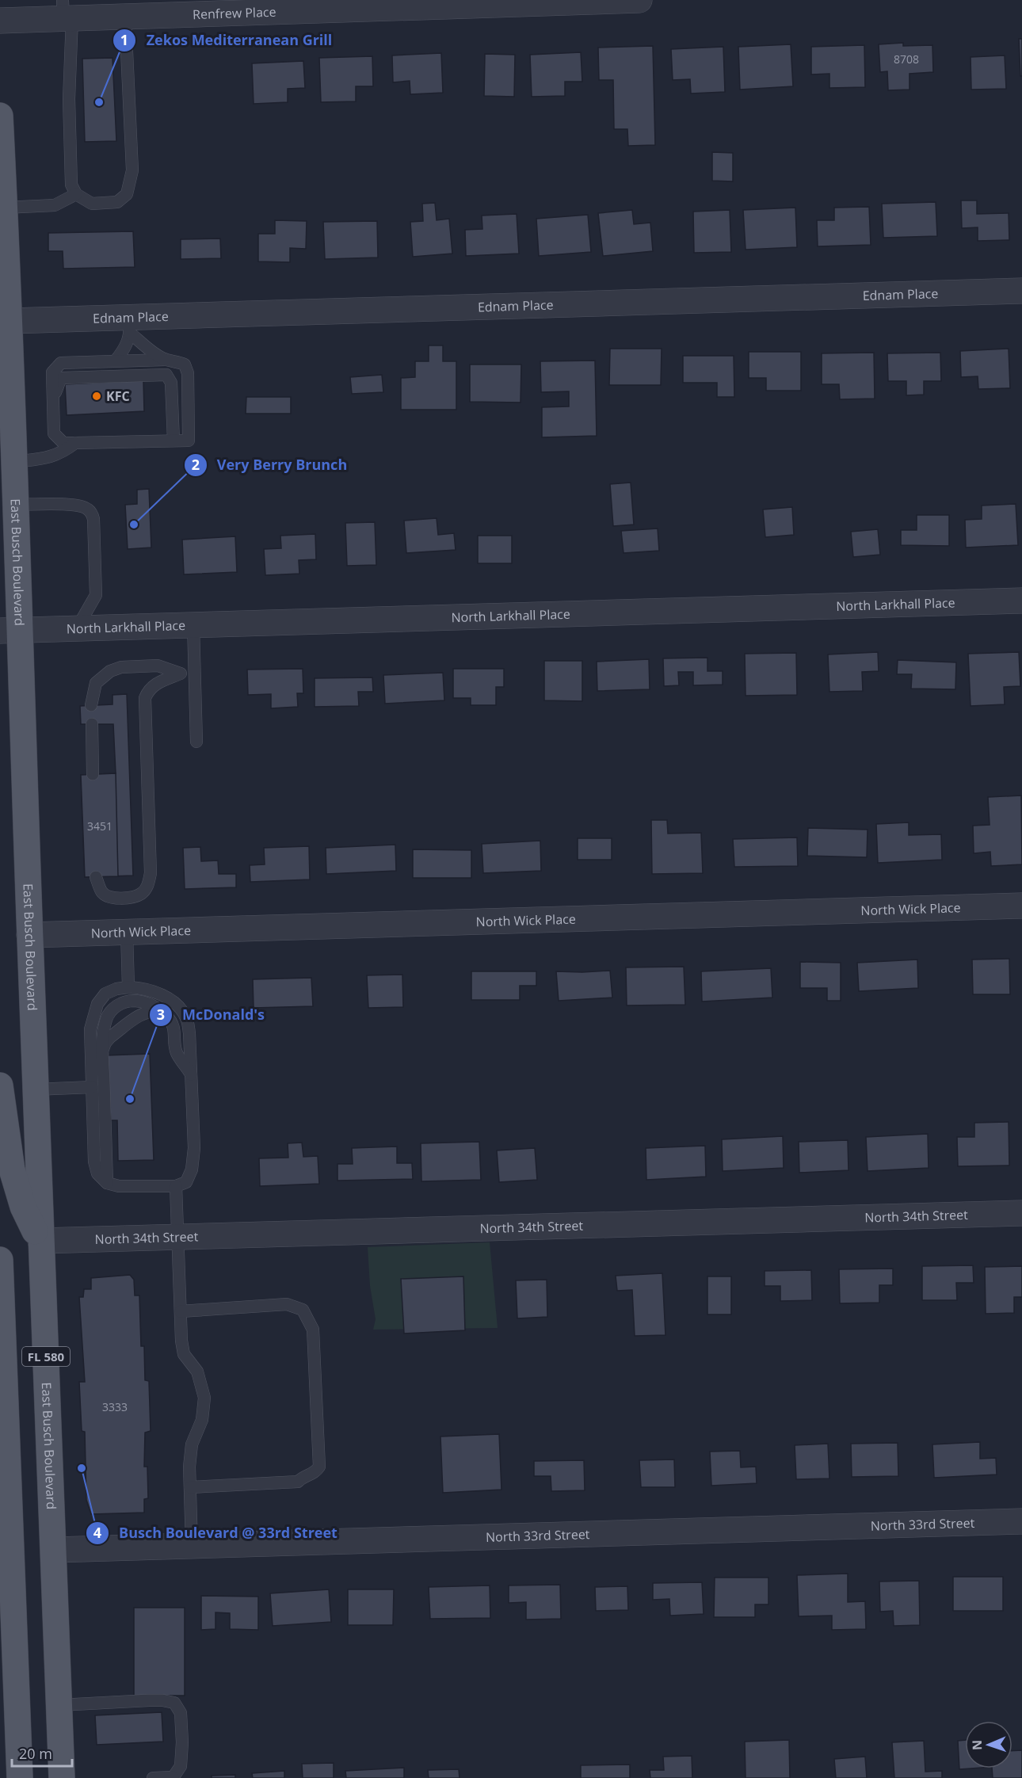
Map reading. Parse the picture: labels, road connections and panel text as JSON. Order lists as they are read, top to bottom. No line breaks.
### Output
{"streets":{"main road":["East Busch Boulevard","FL 580"],"street":["Renfrew Place","Ednam Place","North Larkhall Place","North Wick Place","North 34th Street","North 33rd Street"]},"crossings":[["Ednam Place","East Busch Boulevard"],["East Busch Boulevard","North Larkhall Place"],["East Busch Boulevard","North Wick Place"],["East Busch Boulevard","North 34th Street"],["East Busch Boulevard","North 33rd Street"]],"places":["Zekos Mediterranean Grill","KFC","Very Berry Brunch","McDonald's","Busch Boulevard @ 33rd Street"],"house_numbers":["8708","3451","3333"],"scale_bar":"20 m","north":"left"}
